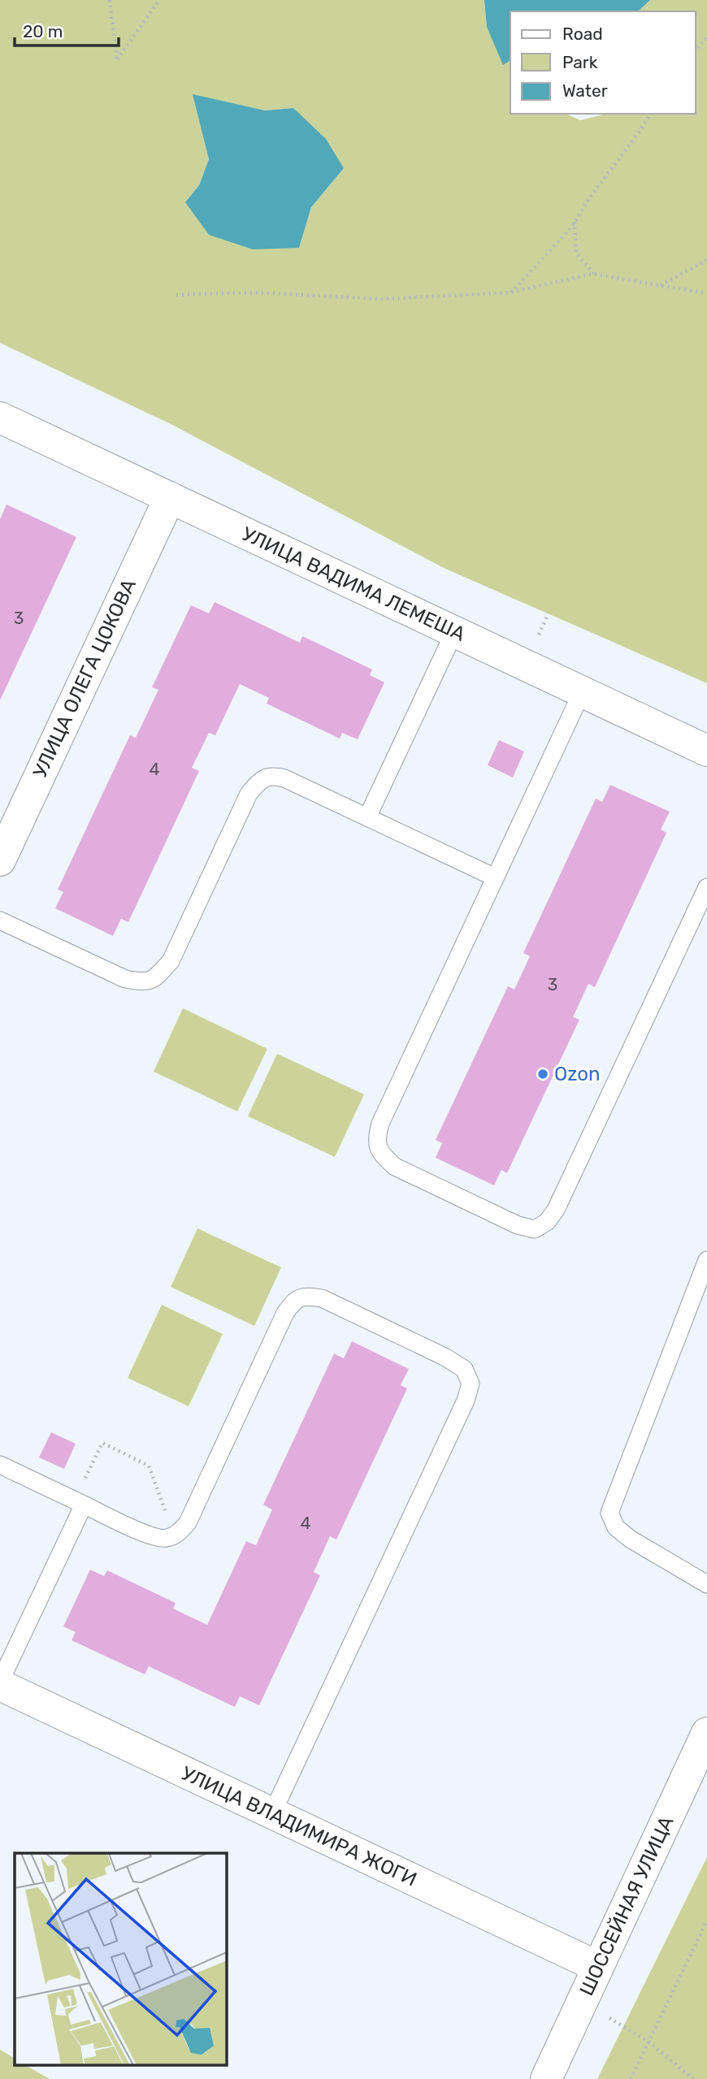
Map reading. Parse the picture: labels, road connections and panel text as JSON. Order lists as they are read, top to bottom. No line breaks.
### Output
{"streets":{"street":["УЛИЦА ВАДИМА ЛЕМЕША","УЛИЦА ОЛЕГА ЦОКОВА","УЛИЦА ВЛАДИМИРА ЖОГИ","ШОССЕЙНАЯ УЛИЦА"]},"crossings":[["УЛИЦА ВАДИМА ЛЕМЕША","УЛИЦА ОЛЕГА ЦОКОВА"],["УЛИЦА ВЛАДИМИРА ЖОГИ","ШОССЕЙНАЯ УЛИЦА"]],"places":["Ozon"],"house_numbers":["3","4","3","4"],"legend":["Road","Park","Water"],"scale_bar":"20 m"}
